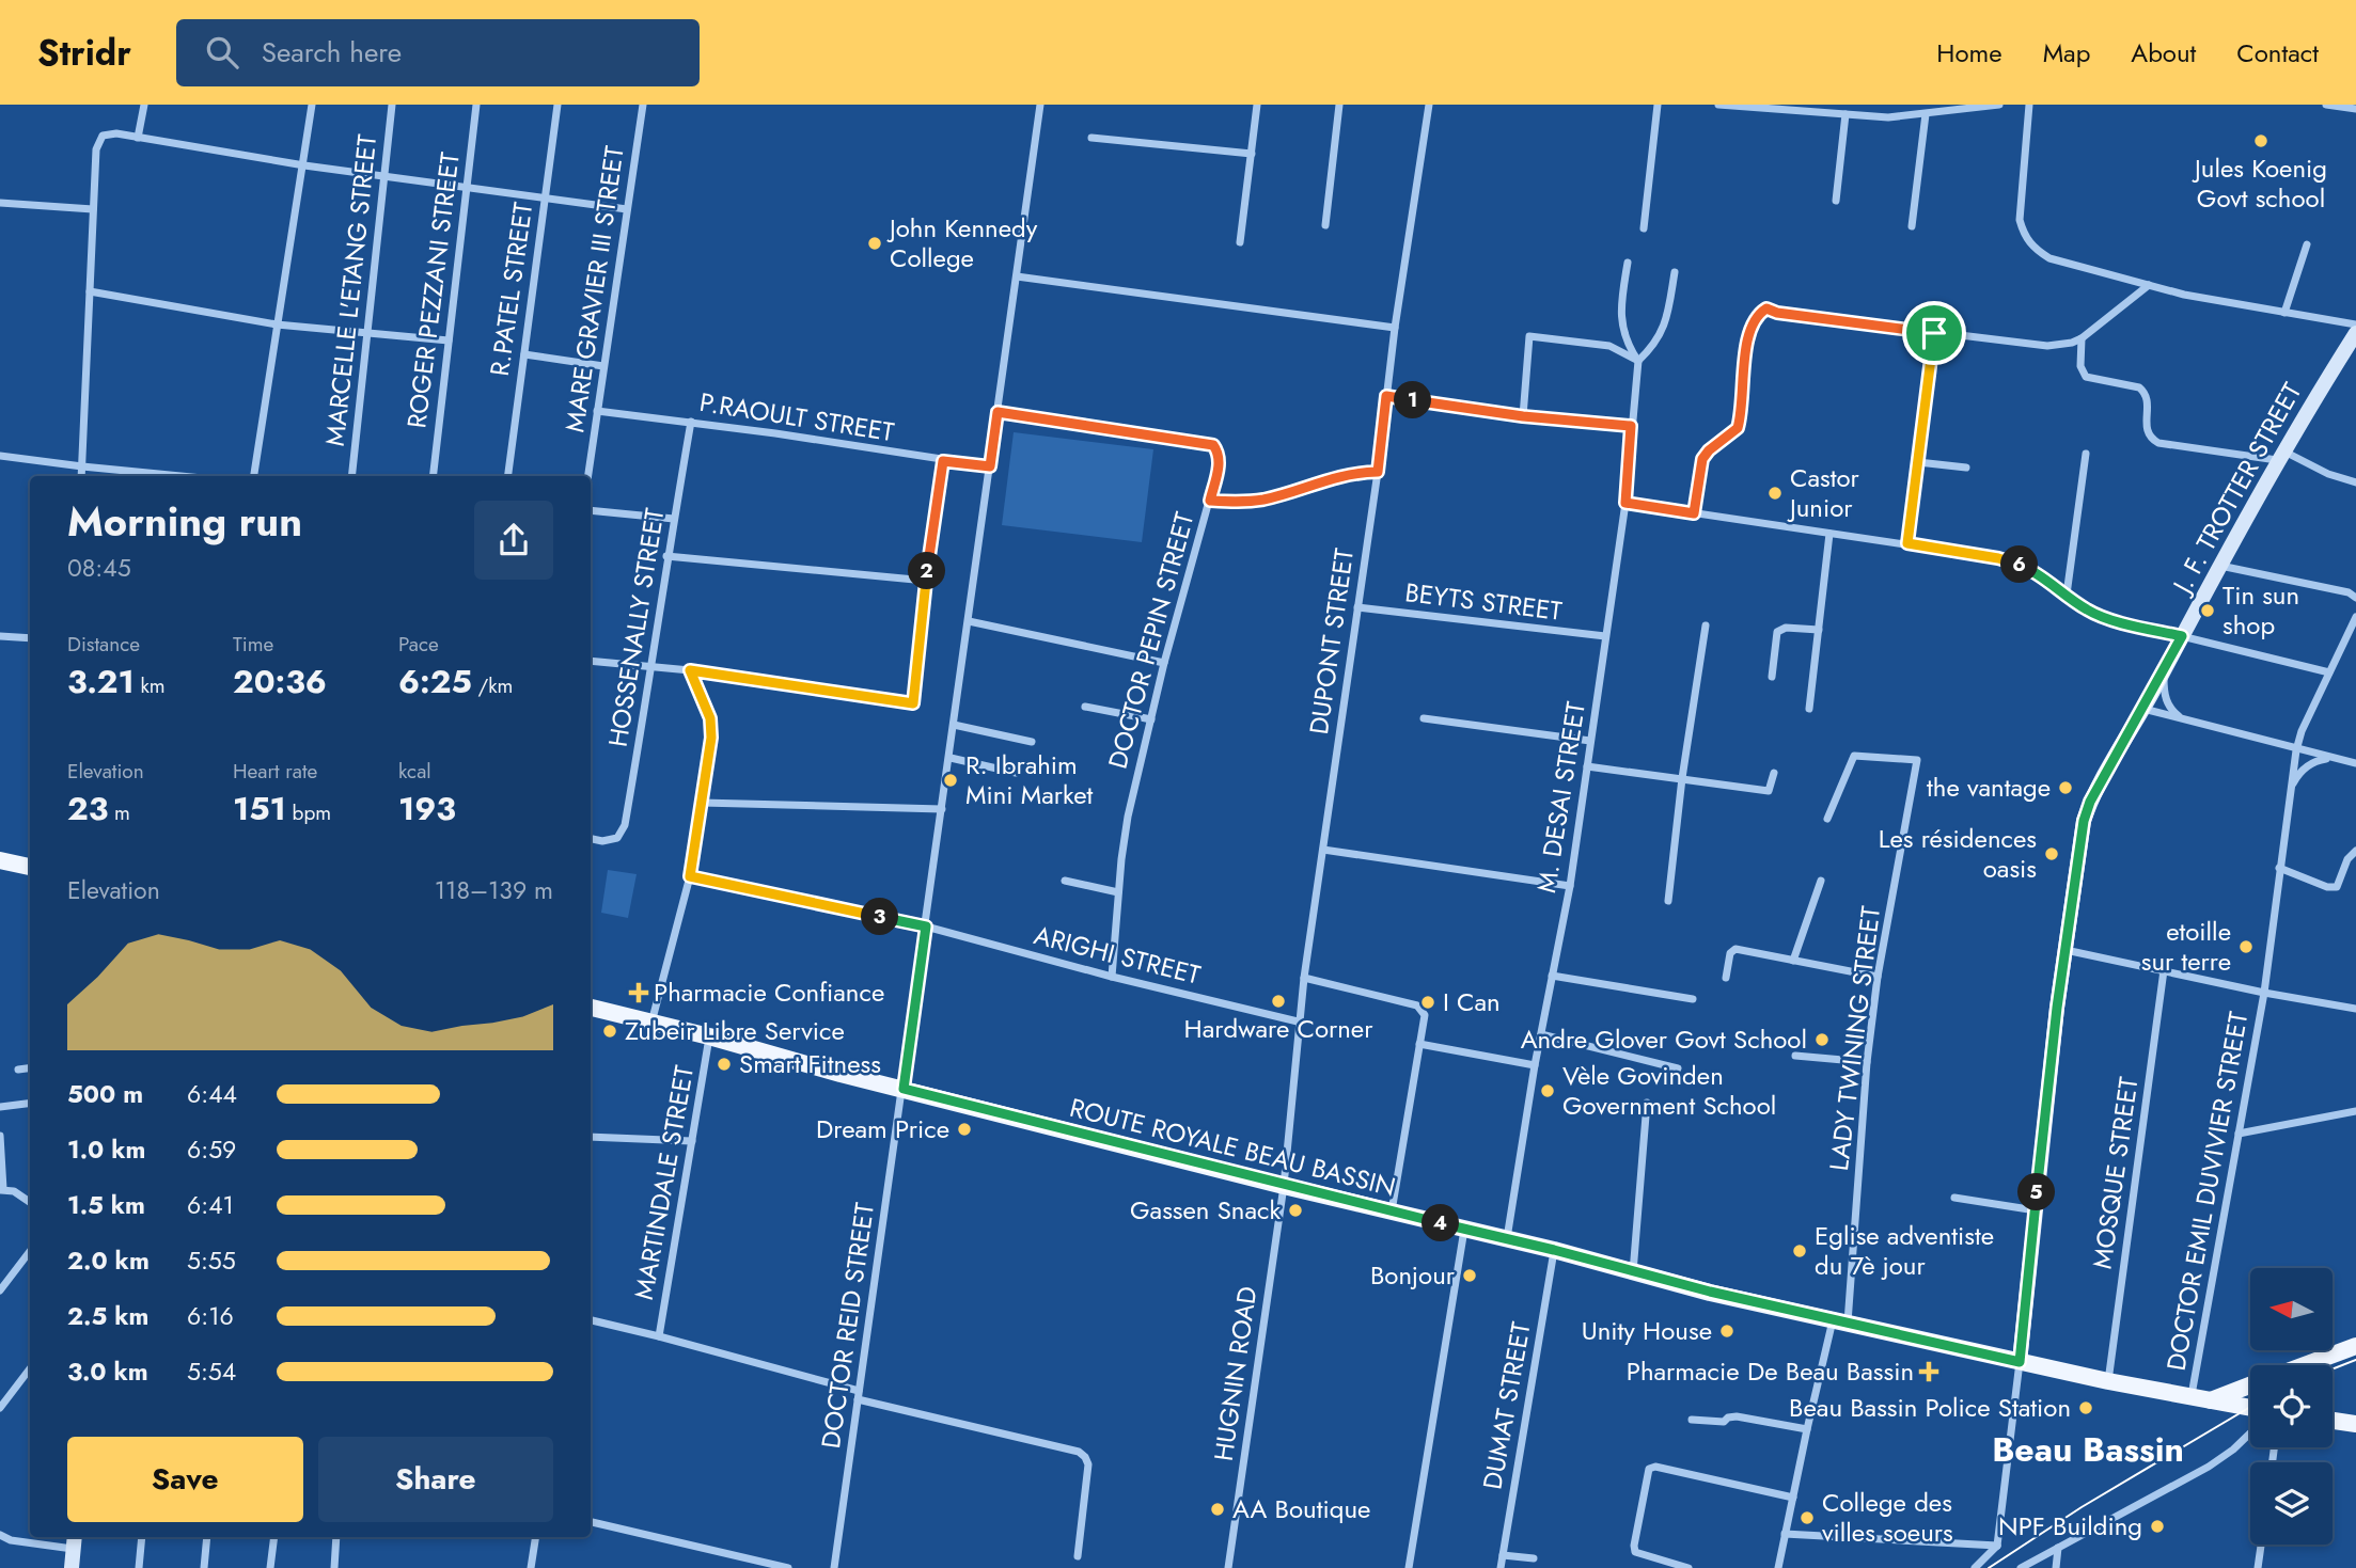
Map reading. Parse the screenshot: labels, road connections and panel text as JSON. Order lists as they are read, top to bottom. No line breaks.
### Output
{"streets":{"main road":["ROUTE ROYALE BEAU BASSIN"],"street":["R.PATEL STREET","MARE GRAVIER III STREET","MARCELLE L'ETANG STREET","ROGER PEZZANI STREET","P.RAOULT STREET","J. F. TROTTER STREET","BEYTS STREET","HOSSENALLY STREET","DOCTOR PEPIN STREET","DUPONT STREET","M. DESAI STREET","ARIGHI STREET","LADY TWINING STREET","MOSQUE STREET","MARTINDALE STREET","DOCTOR EMIL DUVIVIER STREET","DOCTOR REID STREET","HUGNIN ROAD","DUMAT STREET"]},"crossings":[["MARE GRAVIER III STREET","P.RAOULT STREET"],["P.RAOULT STREET","HOSSENALLY STREET"],["P.RAOULT STREET","DOCTOR REID STREET"],["J. F. TROTTER STREET","ROUTE ROYALE BEAU BASSIN"],["BEYTS STREET","DUPONT STREET"],["BEYTS STREET","M. DESAI STREET"],["DOCTOR PEPIN STREET","ARIGHI STREET"],["DOCTOR PEPIN STREET","DOCTOR REID STREET"],["DUPONT STREET","ARIGHI STREET"],["DUPONT STREET","ROUTE ROYALE BEAU BASSIN"],["DUPONT STREET","HUGNIN ROAD"],["M. DESAI STREET","ROUTE ROYALE BEAU BASSIN"],["ARIGHI STREET","DOCTOR REID STREET"],["LADY TWINING STREET","ROUTE ROYALE BEAU BASSIN"],["ROUTE ROYALE BEAU BASSIN","MOSQUE STREET"],["ROUTE ROYALE BEAU BASSIN","MARTINDALE STREET"],["ROUTE ROYALE BEAU BASSIN","DOCTOR EMIL DUVIVIER STREET"],["ROUTE ROYALE BEAU BASSIN","DOCTOR REID STREET"],["ROUTE ROYALE BEAU BASSIN","HUGNIN ROAD"],["ROUTE ROYALE BEAU BASSIN","DUMAT STREET"]],"districts":["Beau Bassin"],"places":{"other":["Jules Koenig Govt school","John Kennedy College","Castor Junior","Tin sun shop","R. Ibrahim Mini Market","the vantage","Les résidences oasis","etoille sur terre","Hardware Corner","I Can","Zubeir Libre Service","Andre Glover Govt School","Smart Fitness","Vèle Govinden Government School","Dream Price","Gassen Snack","Eglise adventiste du 7è jour","Bonjour","Unity House","Beau Bassin Police Station","AA Boutique","College des villes soeurs","NPF Building"],"health":["Pharmacie Confiance","Pharmacie De Beau Bassin"]},"north":"left","page":{"header":"Stridr","search":"Search here","nav":["Home","Map","About","Contact"],"pins":["1","6","2","3","5","4"],"heading":["Morning run","08:45"],"stats":[["Distance","3.21 km"],["Time","20:36"],["Pace","6:25 /km"],["Elevation","23 m"],["Heart rate","151 bpm"],["kcal","193"]],"chart":["Elevation","118–139 m"],"list":[{"name":"500 m","note":"6:44"},{"name":"1.0 km","note":"6:59"},{"name":"1.5 km","note":"6:41"},{"name":"2.0 km","note":"5:55"},{"name":"2.5 km","note":"6:16"},{"name":"3.0 km","note":"5:54"}],"buttons":["Save","Share"]}}
